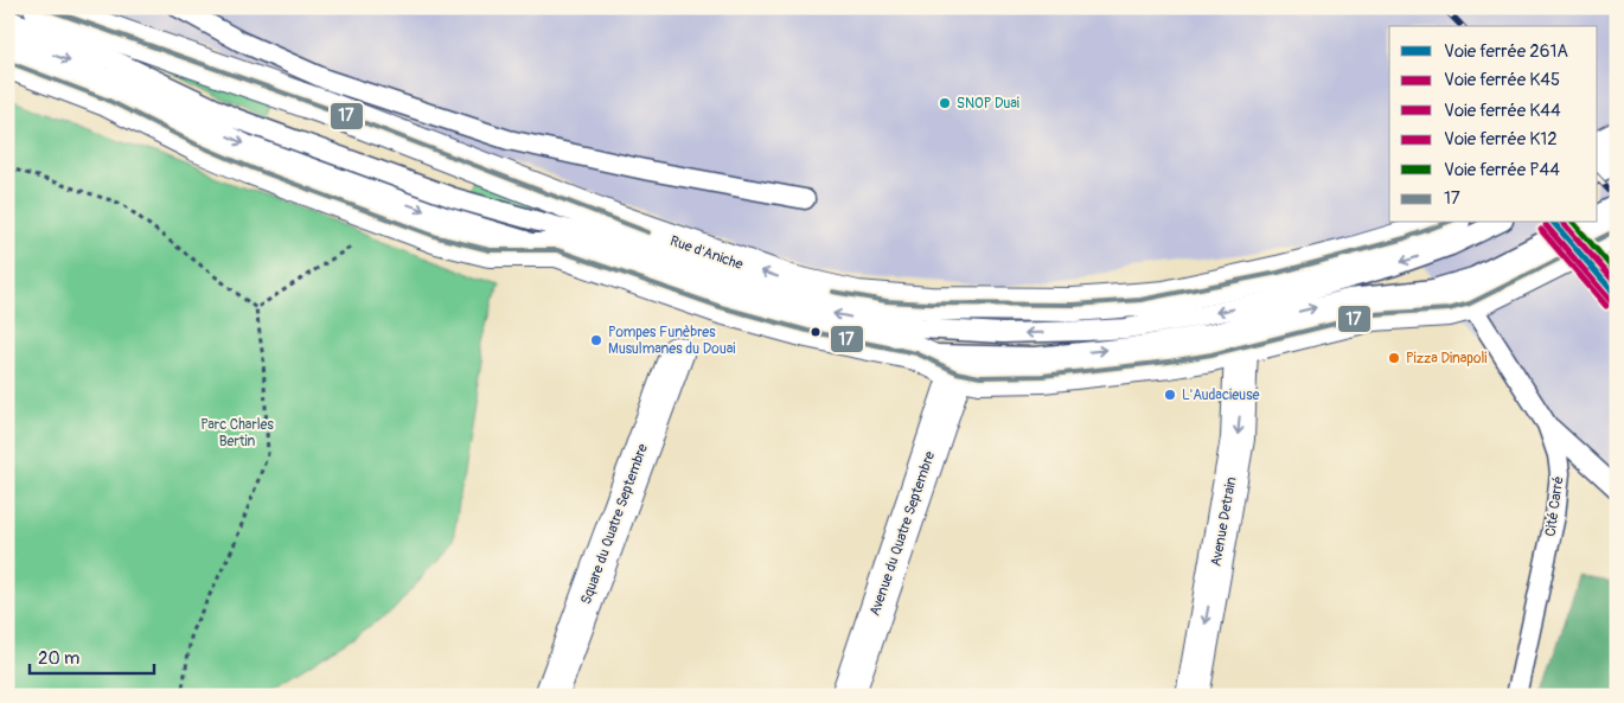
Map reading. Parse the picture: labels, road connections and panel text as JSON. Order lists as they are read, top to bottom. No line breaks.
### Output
{"streets":{"main road":["Rue d'Aniche","Avenue Detrain","Square du Quatre Septembre","Avenue du Quatre Septembre"],"lane":["Cité Carré"]},"one_way":["Avenue Detrain"],"parks":["Parc Charles Bertin"],"places":["SNOP Duai","Pompes Funèbres Musulmanes du Douai","Pizza Dinapoli","L'Audacieuse"],"lines":["transit line 17","rail line 261A","rail line K44","rail line P44","rail line K45","rail line K12"],"legend":["Voie ferrée 261A","Voie ferrée K45","Voie ferrée K44","Voie ferrée K12","Voie ferrée P44","17"],"scale_bar":"20 m"}
